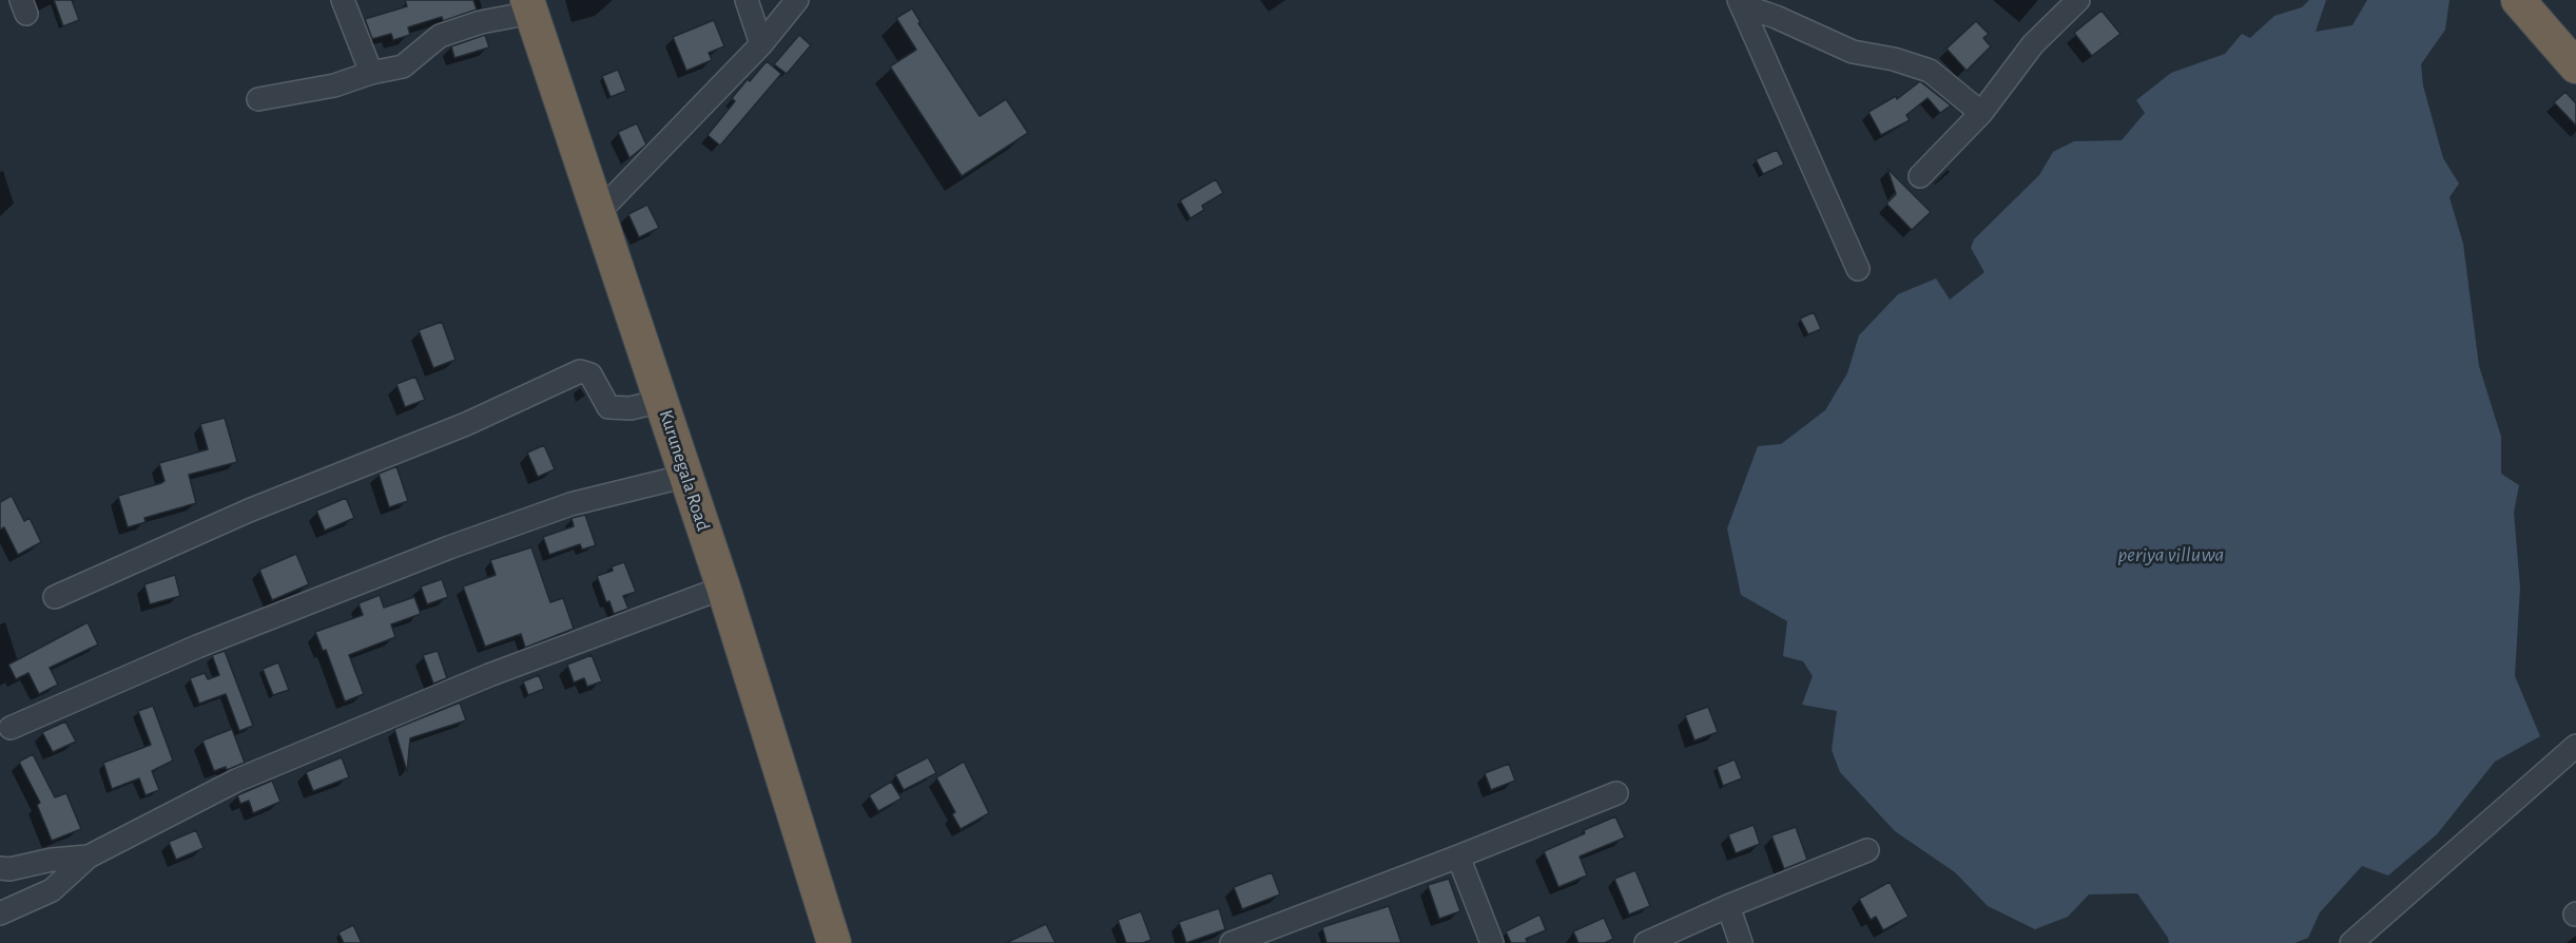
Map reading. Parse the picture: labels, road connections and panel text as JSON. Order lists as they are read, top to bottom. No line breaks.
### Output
{"streets":{"highway":["Kurunegala Road"]},"water":["periya villuwa"]}
